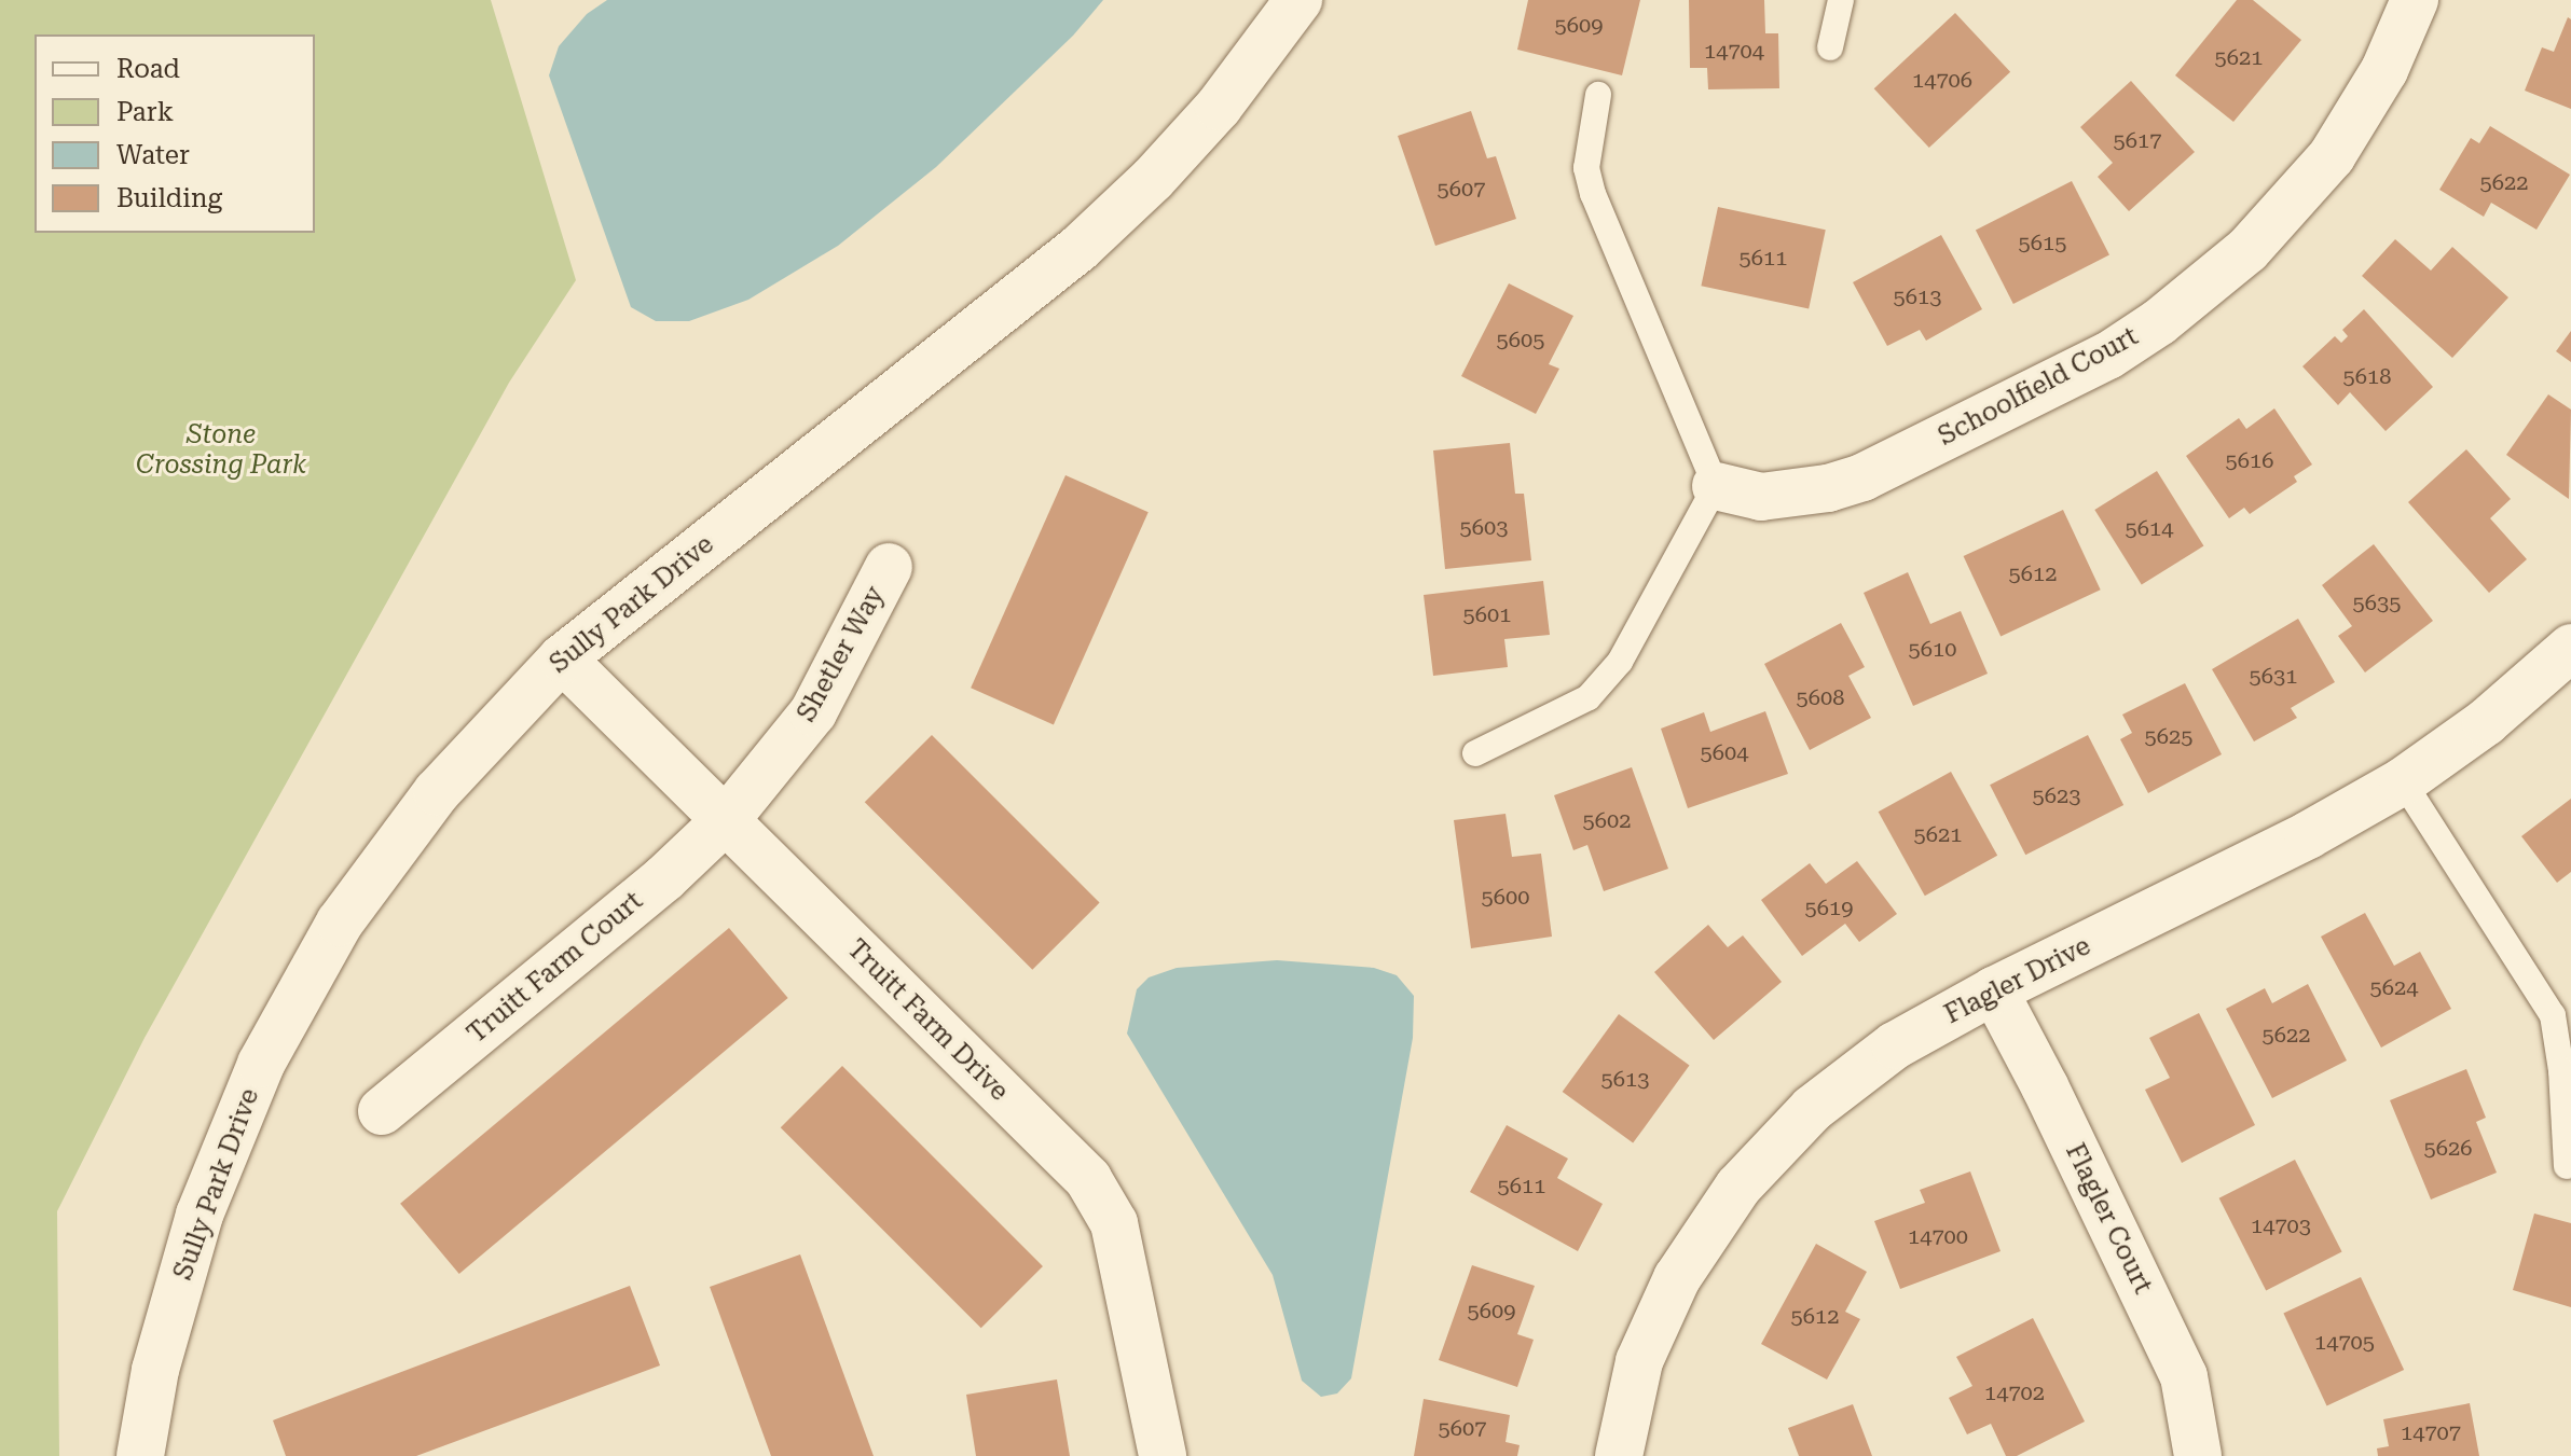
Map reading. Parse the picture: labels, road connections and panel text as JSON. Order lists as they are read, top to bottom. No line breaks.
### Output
{"streets":{"street":["Schoolfield Court","Sully Park Drive","Shetler Way","Truitt Farm Court","Flagler Drive","Truitt Farm Drive","Flagler Court"]},"crossings":[["Sully Park Drive","Truitt Farm Drive"],["Shetler Way","Truitt Farm Court"],["Shetler Way","Truitt Farm Drive"],["Truitt Farm Court","Truitt Farm Drive"],["Flagler Drive","Flagler Court"]],"parks":["Stone Crossing Park"],"house_numbers":["5609","14704","5621","14706","5617","5622","5607","5615","5611","5613","5605","5618","5616","5603","5614","5612","5635","5601","5610","5631","5608","5625","5604","5623","5602","5621","5600","5619","5624","5622","5613","5626","5611","14703","14700","5609","5612","14705","14702","5607","14707"],"legend":["Road","Park","Water","Building"]}
